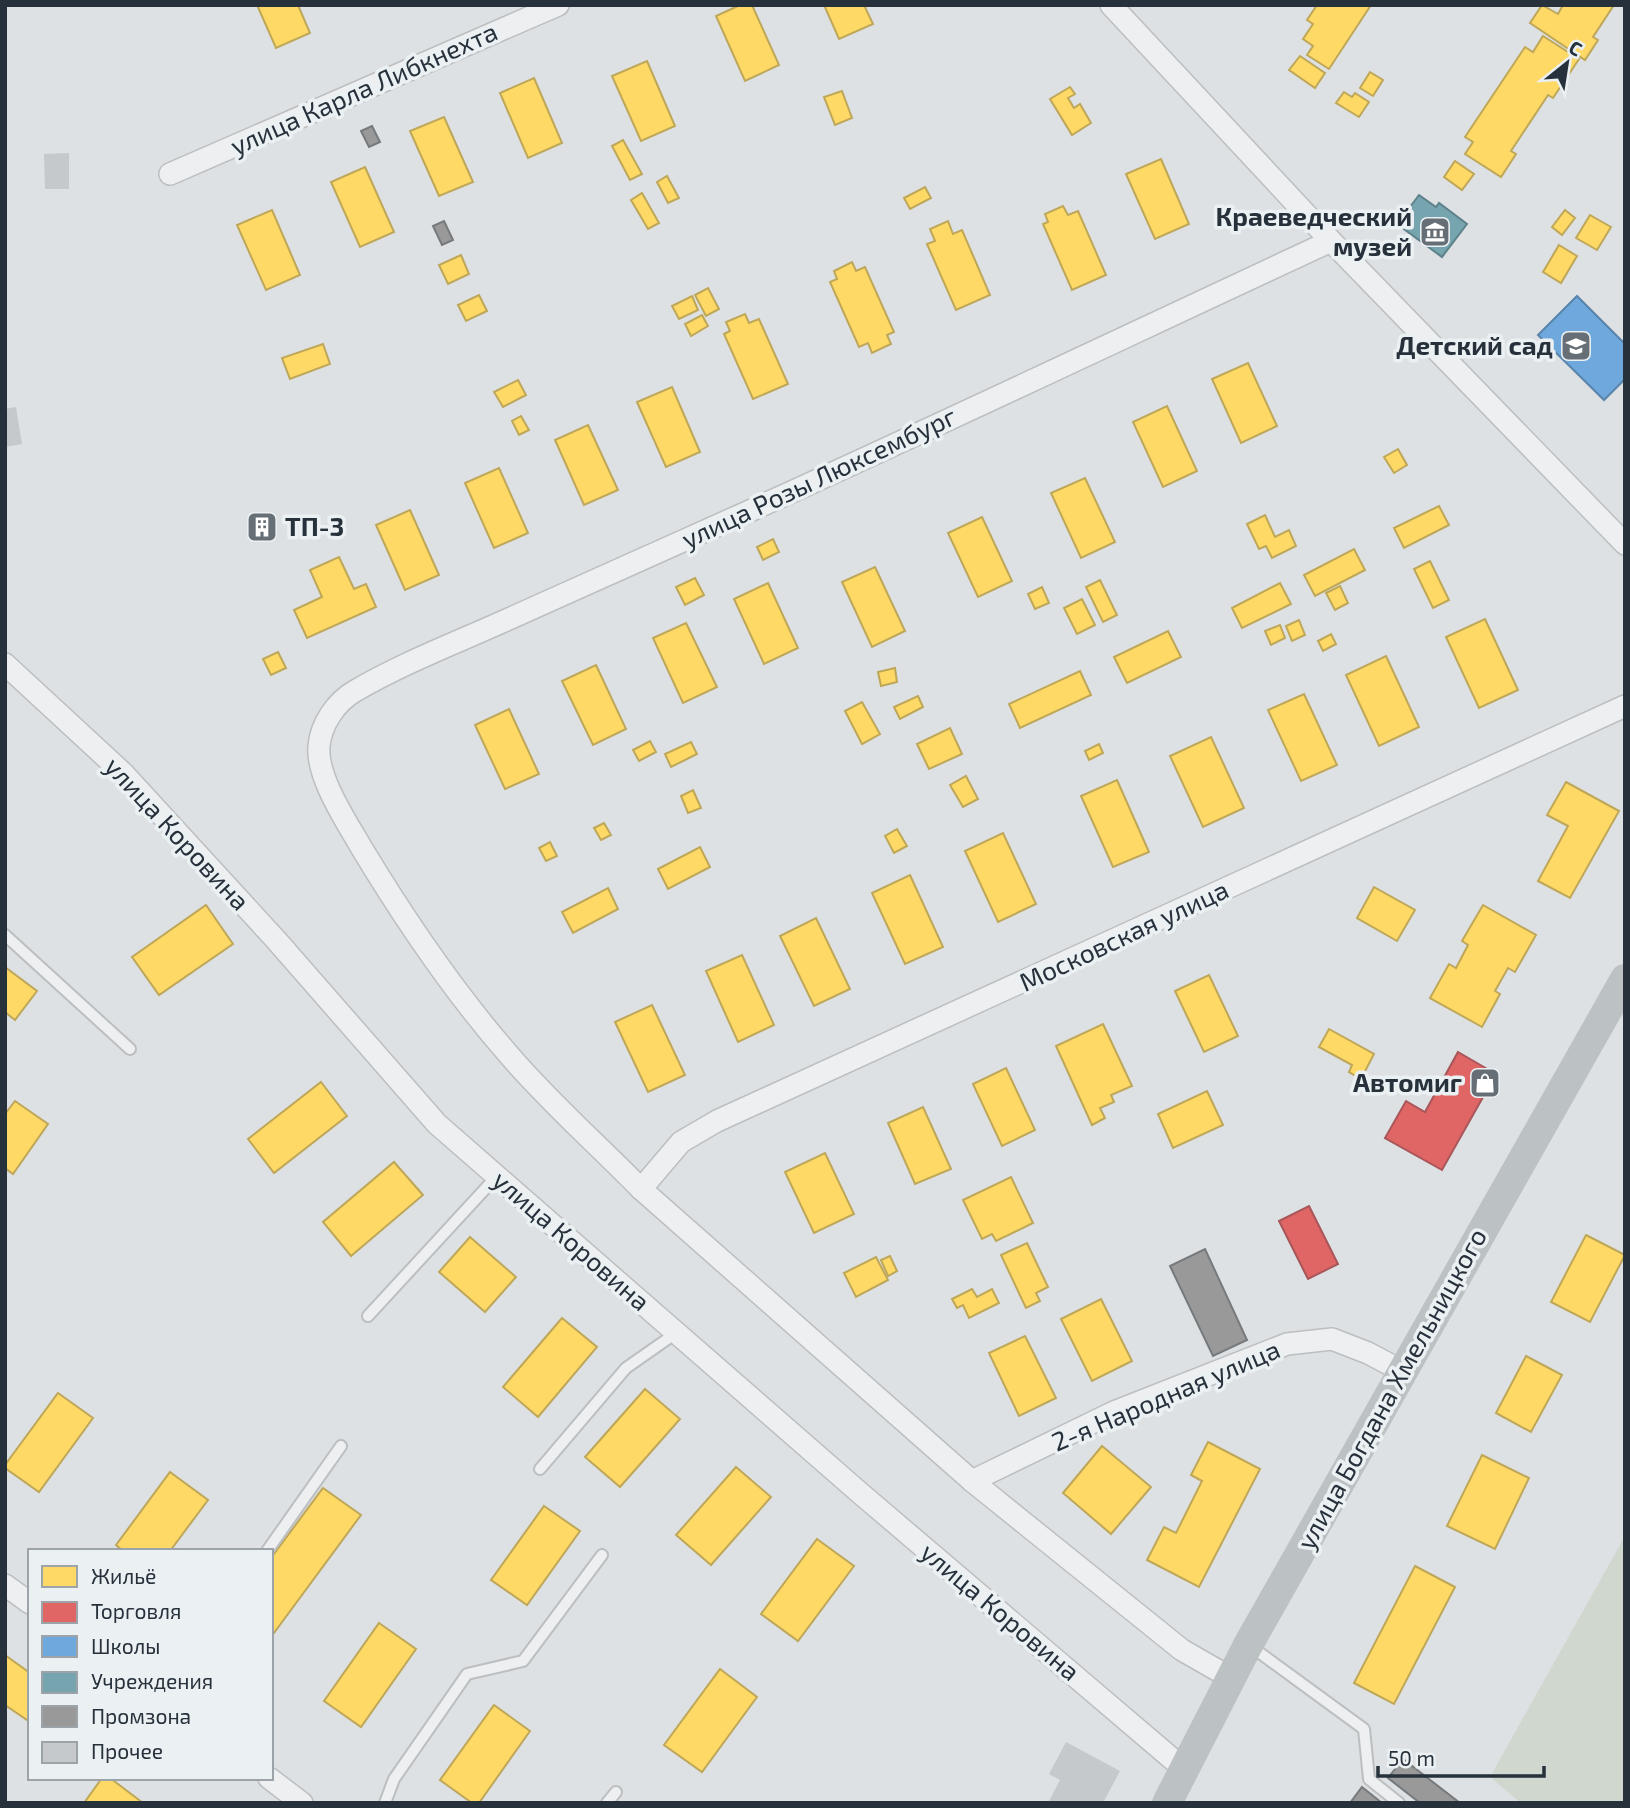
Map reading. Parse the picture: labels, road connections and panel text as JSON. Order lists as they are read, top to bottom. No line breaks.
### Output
{"streets":{"street":["улица Карла Либкнехта","улица Розы Люксембург","улица Коровина","Московская улица","улица Богдана Хмельницкого","2-я Народная улица"]},"crossings":[["улица Розы Люксембург","Московская улица"],["улица Коровина","улица Богдана Хмельницкого"],["улица Богдана Хмельницкого","2-я Народная улица"]],"places":{"museum":["Краеведческий музей"],"school or university":["Детский сад"],"building":["ТП-3"],"shop":["Автомиг"]},"legend":["Жильё","Торговля","Школы","Учреждения","Промзона","Прочее"],"scale_bar":"50 m","north":"top right"}
